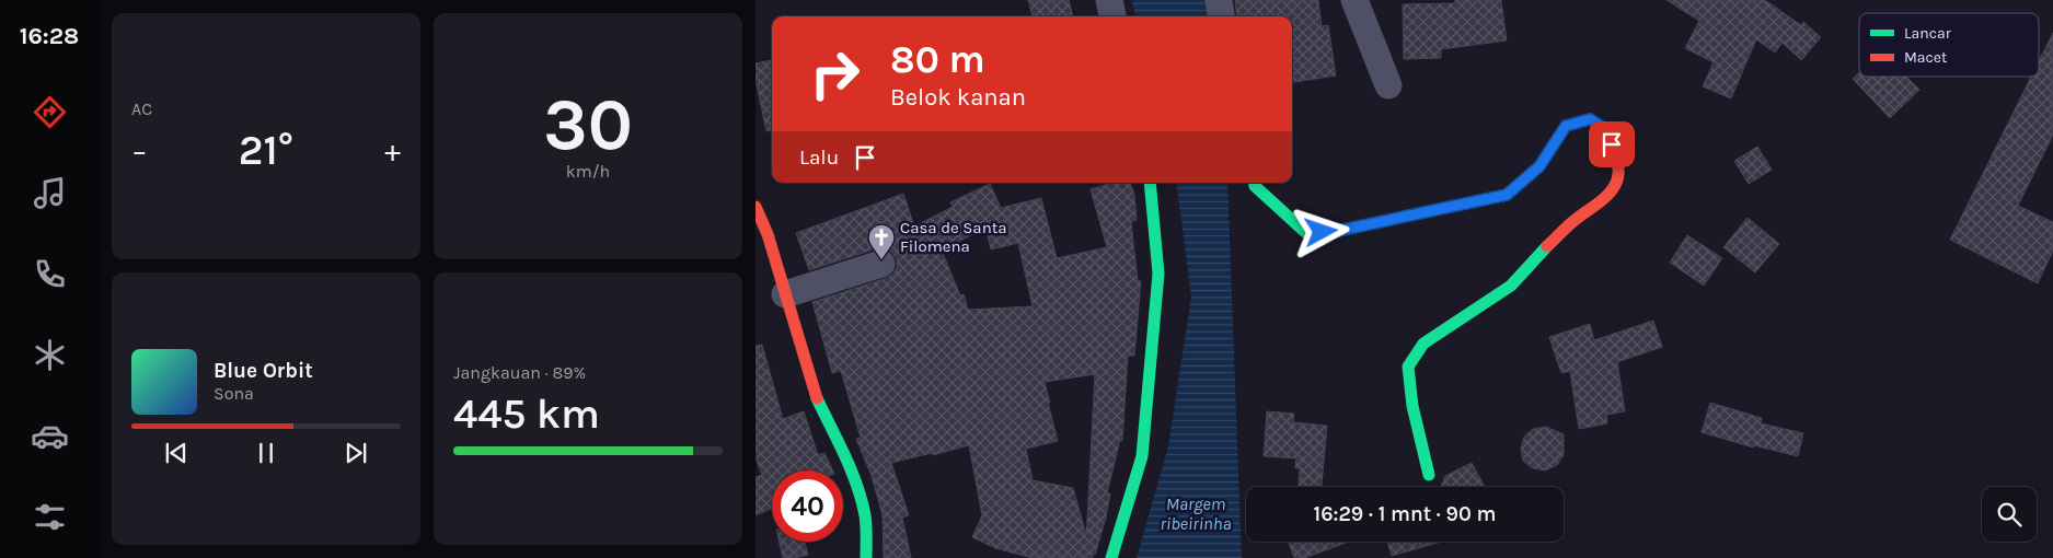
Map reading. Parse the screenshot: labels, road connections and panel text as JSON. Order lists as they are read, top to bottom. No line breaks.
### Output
{"water":["Margem ribeirinha"],"places":{"church":["Casa de Santa Filomena"]},"legend":["Lancar","Macet"],"page":{"tabs":"16:28","tile":["AC",["30","km/h"],["Jangkauan · 89%","445 km"]],"turn":["80 m","Belok kanan"],"heat":["−","21°","+"],"then":"Lalu","song":["Blue Orbit","Sona"],"limit":"40","trip":"16:29 · 1 mnt · 90 m"}}
